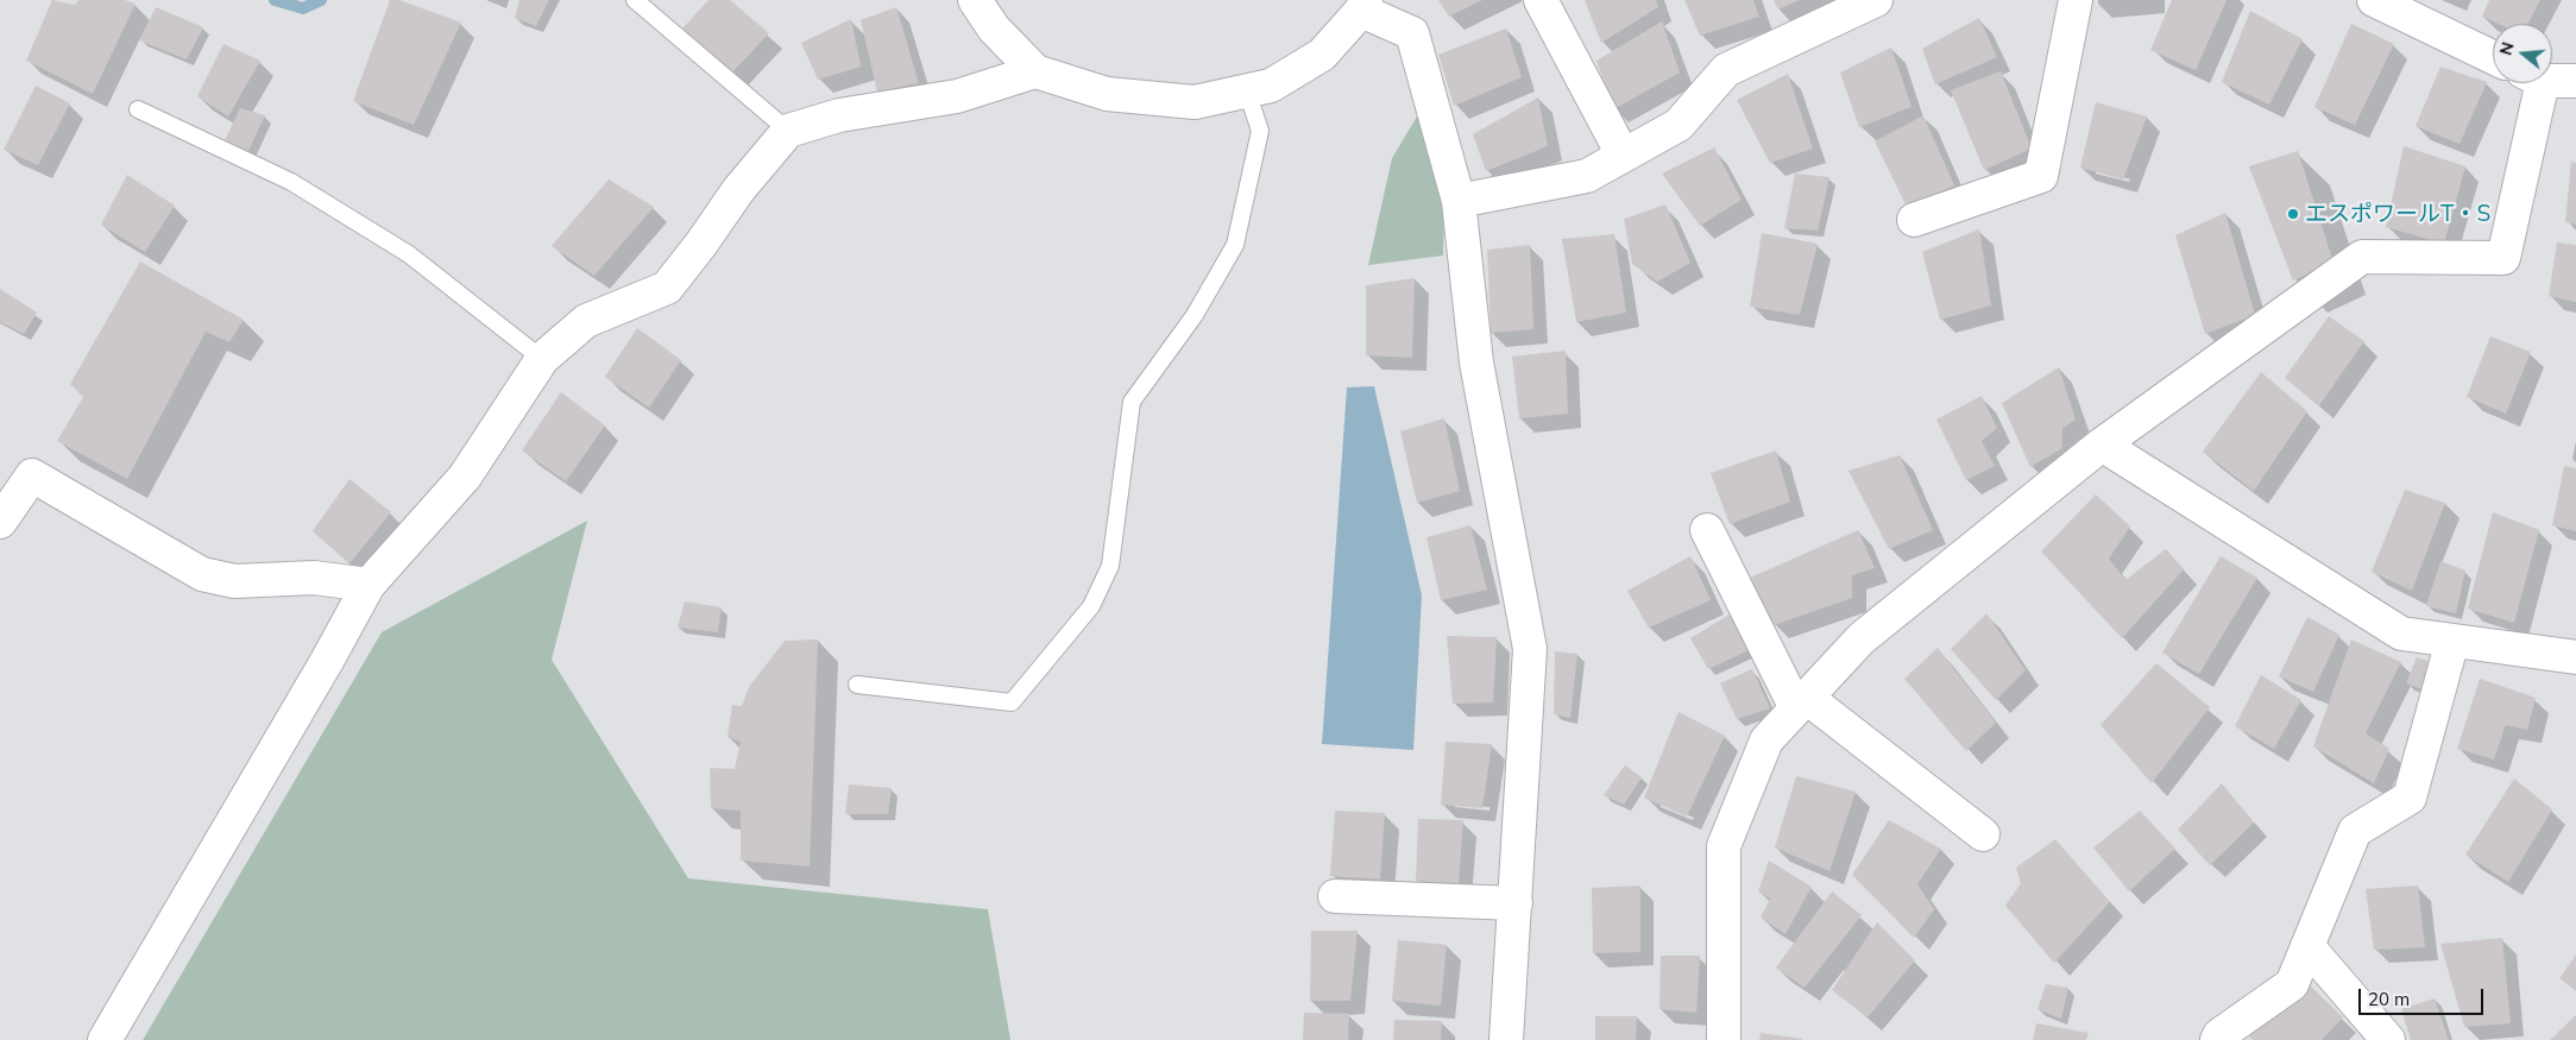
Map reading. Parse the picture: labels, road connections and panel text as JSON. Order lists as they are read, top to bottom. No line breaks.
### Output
{"places":["エスポワールT・S"],"scale_bar":"20 m","north":"left"}
